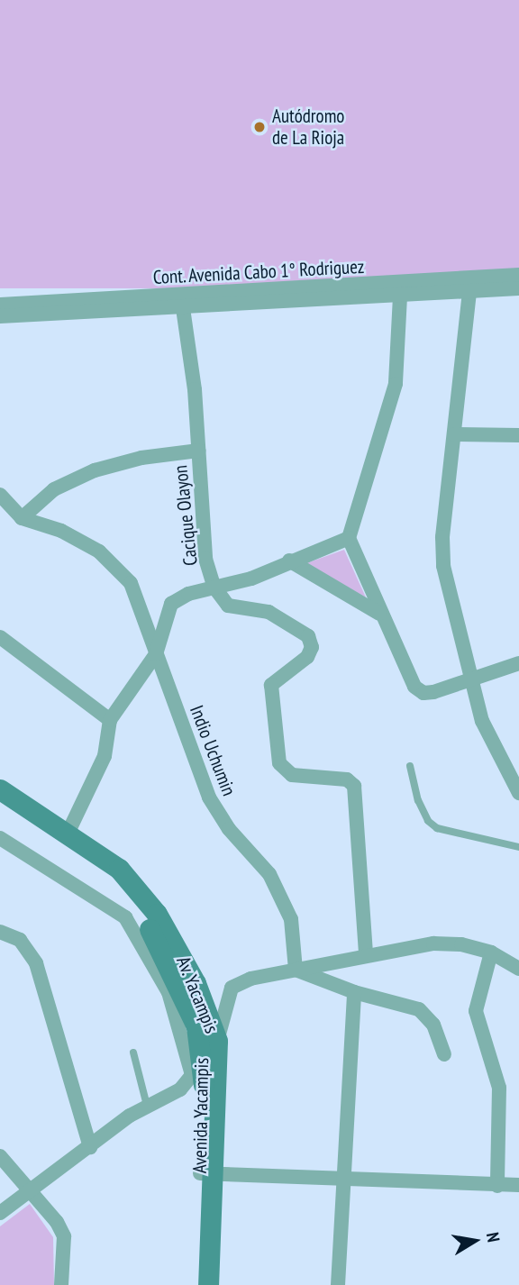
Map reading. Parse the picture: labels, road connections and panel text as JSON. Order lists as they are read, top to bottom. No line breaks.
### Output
{"streets":{"street":["Cont. Avenida Cabo 1° Rodriguez","Cacique Olayon","Indio Uchumin","Av. Yacampis","Avenida Yacampis"]},"crossings":[["Cont. Avenida Cabo 1° Rodriguez","Cacique Olayon"],["Av. Yacampis","Avenida Yacampis"]],"places":["Autódromo de La Rioja"],"north":"right"}
